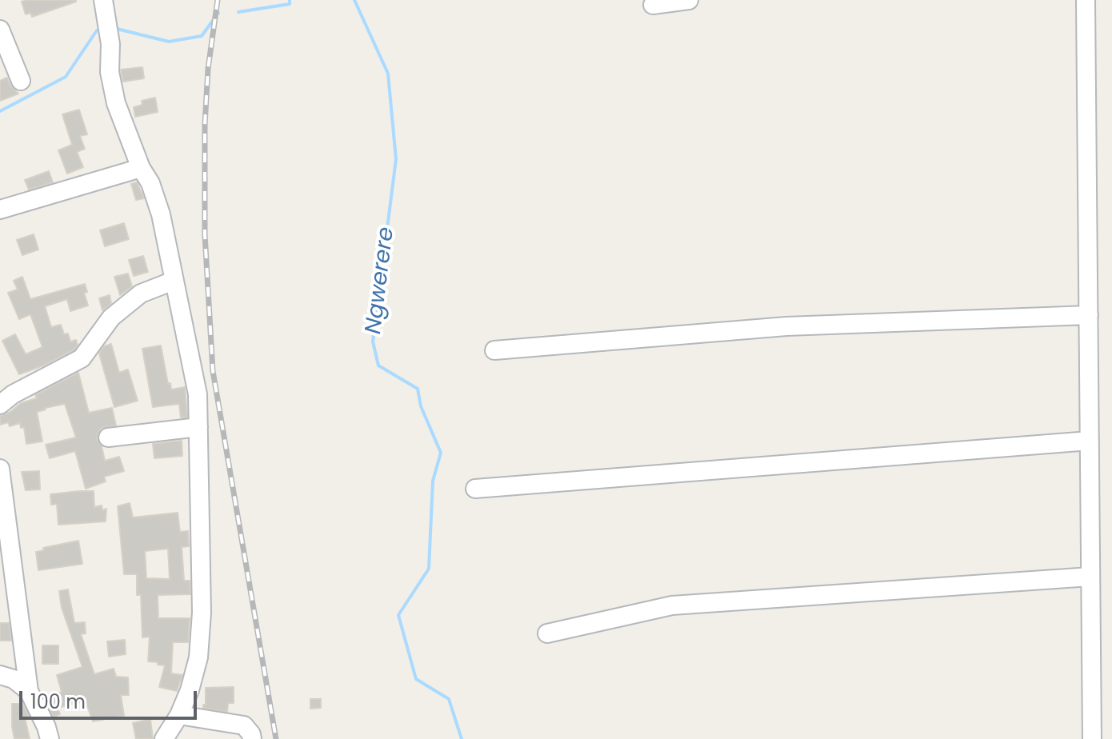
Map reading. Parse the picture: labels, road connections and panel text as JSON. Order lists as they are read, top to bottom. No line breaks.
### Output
{"water":["Ngwerere"],"scale_bar":"100 m"}
